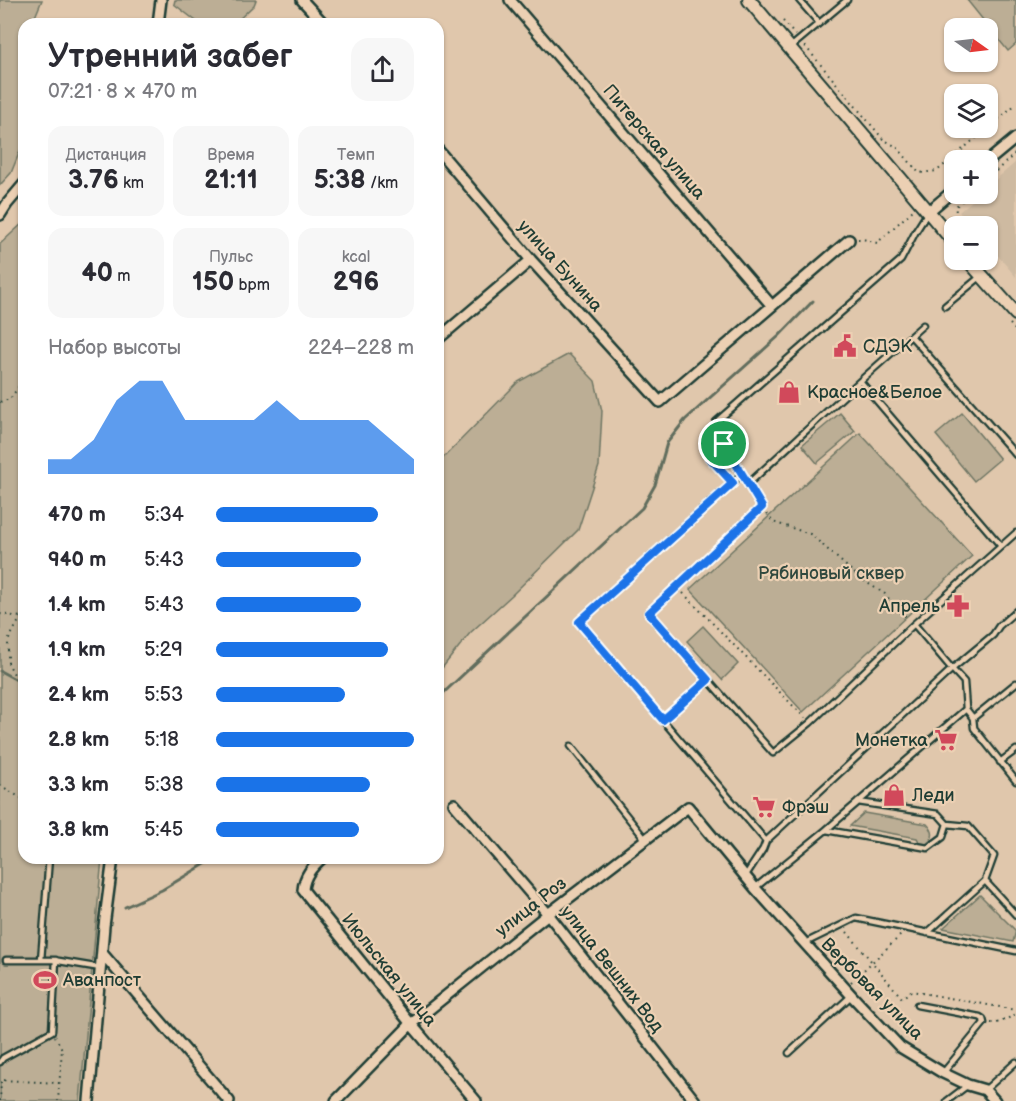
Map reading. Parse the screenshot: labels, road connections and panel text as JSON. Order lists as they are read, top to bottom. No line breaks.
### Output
{"streets":{"street":["Питерская улица","улица Бунина","улица Роз","улица Вешних Вод","Июльская улица","Вербовая улица"]},"crossings":[["Питерская улица","улица Бунина"],["улица Роз","улица Вешних Вод"],["улица Роз","Июльская улица"],["улица Роз","Вербовая улица"]],"parks":["Рябиновый сквер"],"places":{"public building":["СДЭК"],"shop":["Красное&Белое","Леди"],"pharmacy":["Апрель"],"supermarket":["Монетка","Фрэш"],"sports":["Аванпост"]},"north":"right","page":{"map_buttons":["+","−"],"heading":["Утренний забег","07:21 · 8 × 470 m"],"stats":[["Дистанция","3.76 km"],["Время","21:11"],["Темп","5:38 /km"],["40 m"],["Пульс","150 bpm"],["kcal","296"]],"chart":["Набор высоты","224–228 m"],"list":[{"name":"470 m","note":"5:34"},{"name":"940 m","note":"5:43"},{"name":"1.4 km","note":"5:43"},{"name":"1.9 km","note":"5:29"},{"name":"2.4 km","note":"5:53"},{"name":"2.8 km","note":"5:18"},{"name":"3.3 km","note":"5:38"},{"name":"3.8 km","note":"5:45"}]}}
